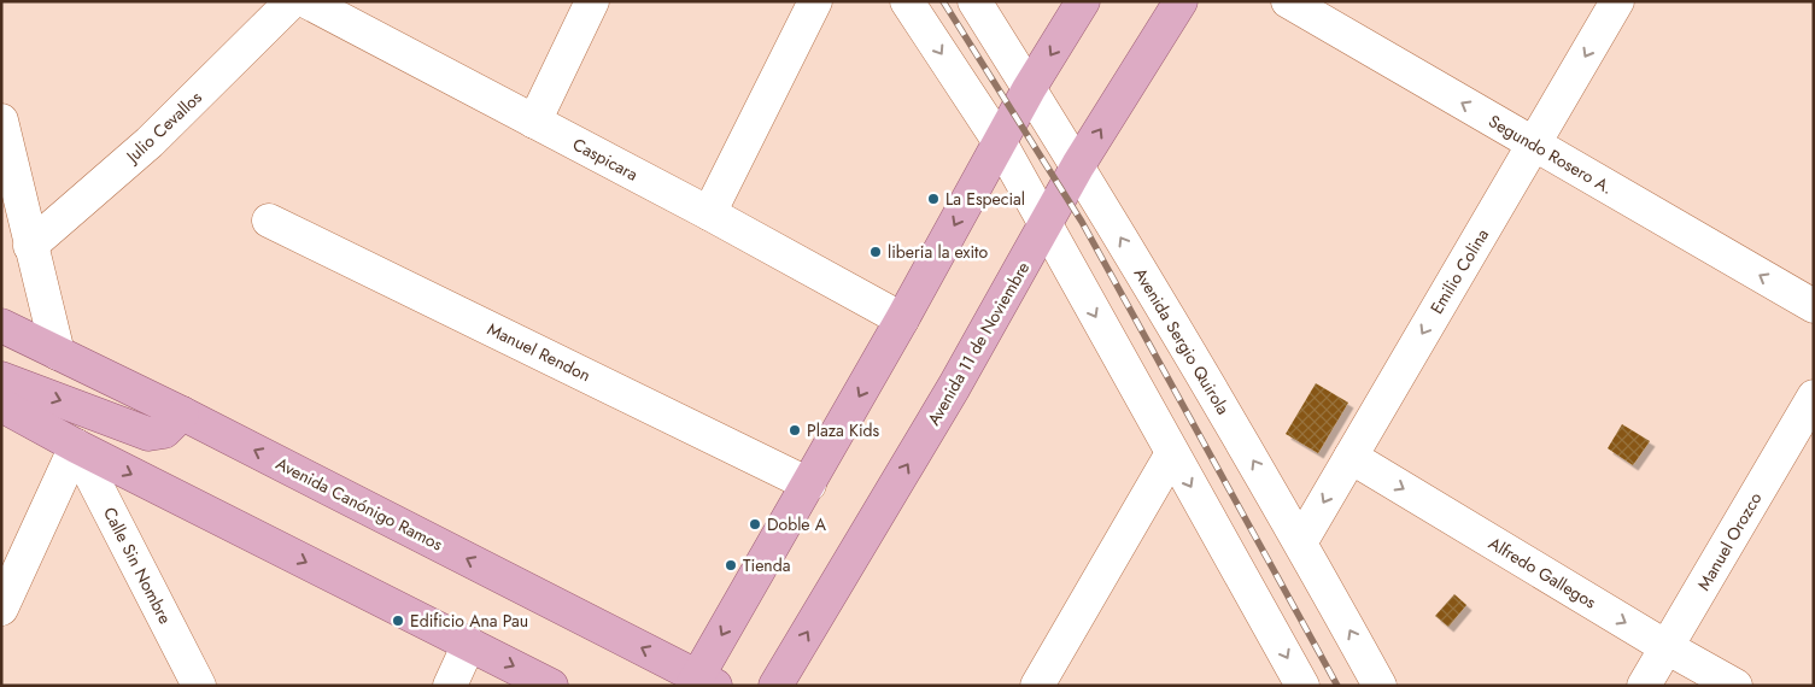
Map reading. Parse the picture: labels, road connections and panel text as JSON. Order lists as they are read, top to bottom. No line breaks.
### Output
{"streets":{"main road":["Avenida 11 de Noviembre","Avenida Canónigo Ramos"],"street":["Julio Cevallos","Segundo Rosero A.","Caspicara","Emilio Colina","Avenida Sergio Quirola","Manuel Rendon","Manuel Orozco","Calle Sin Nombre","Alfredo Gallegos"]},"crossings":[["Segundo Rosero A.","Emilio Colina"],["Emilio Colina","Avenida Sergio Quirola"],["Emilio Colina","Alfredo Gallegos"],["Avenida Sergio Quirola","Avenida 11 de Noviembre"],["Manuel Orozco","Alfredo Gallegos"]],"one_way":["Segundo Rosero A.","Emilio Colina","Alfredo Gallegos"],"places":["La Especial","liberia la exito","Plaza Kids","Doble A","Tienda","Edificio Ana Pau"]}
